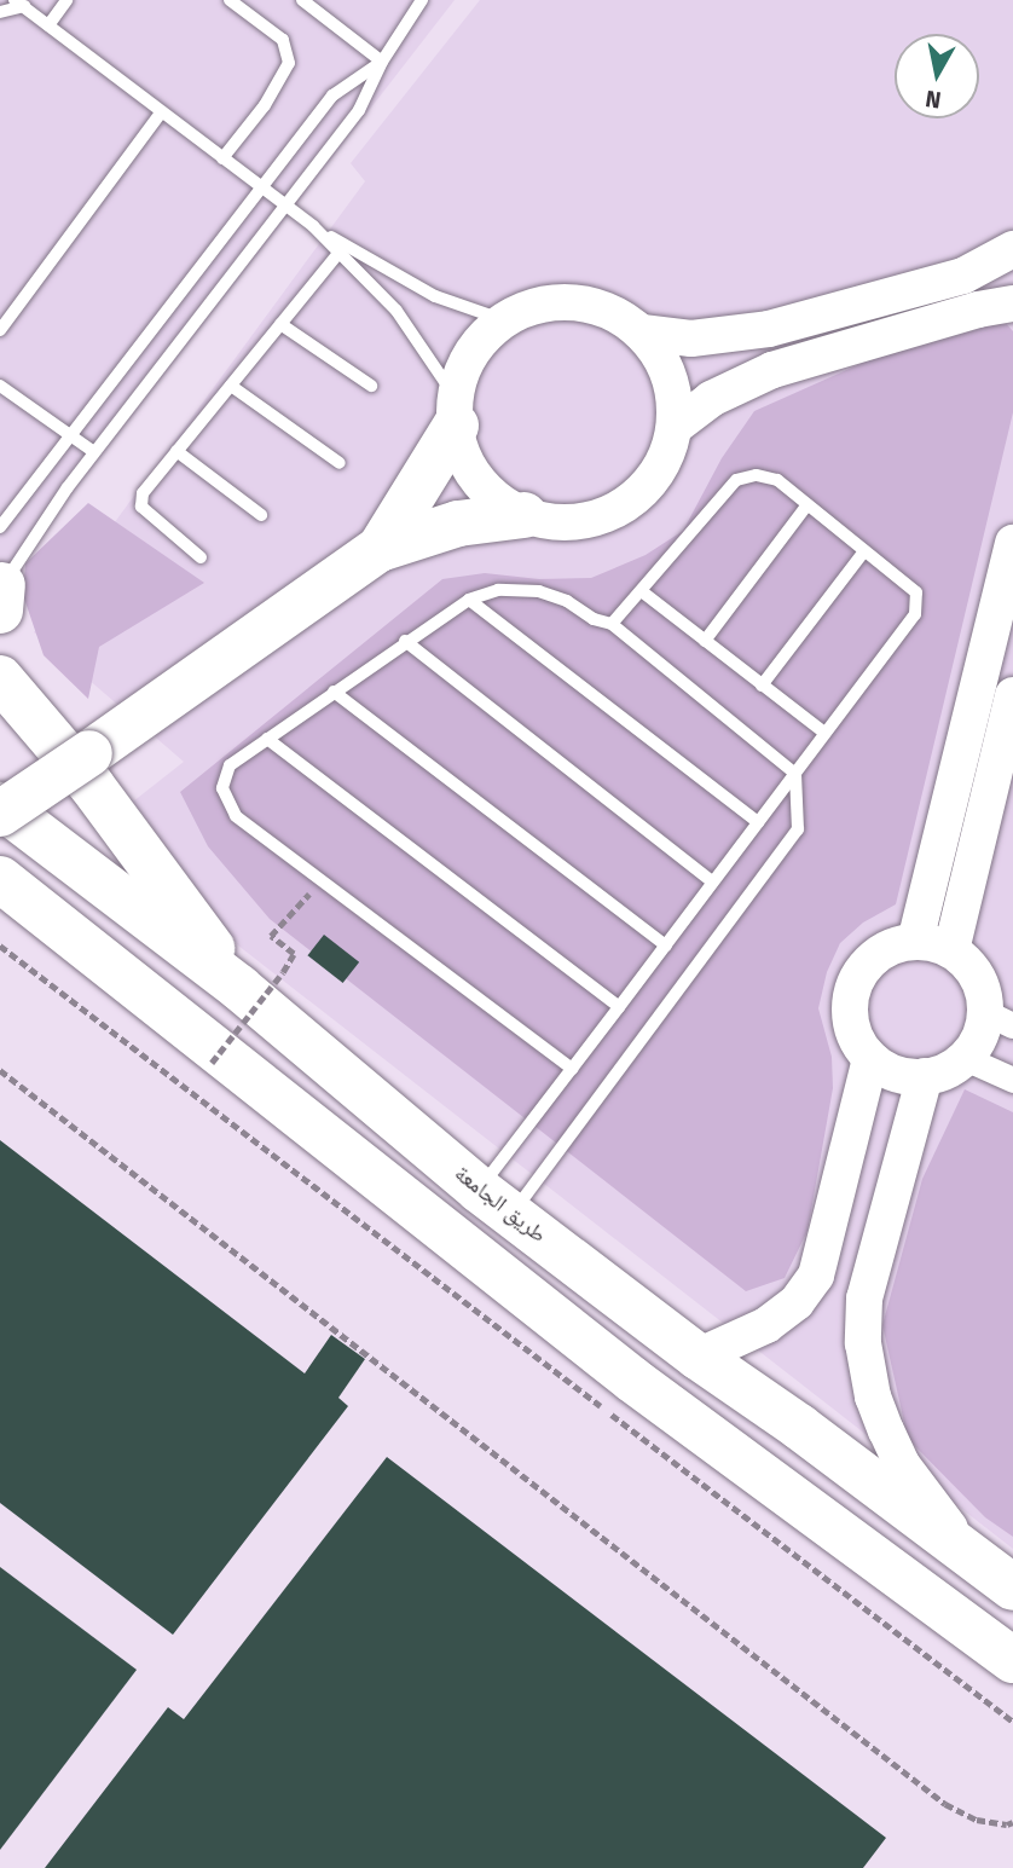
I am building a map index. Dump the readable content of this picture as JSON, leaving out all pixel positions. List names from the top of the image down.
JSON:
{
  "streets": {
    "highway": ["طريق الجامعة"]
  },
  "north": "bottom"
}
